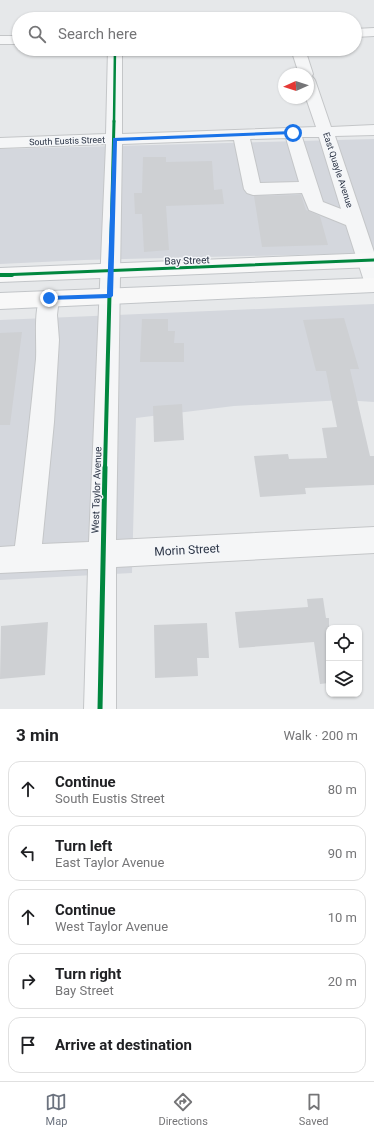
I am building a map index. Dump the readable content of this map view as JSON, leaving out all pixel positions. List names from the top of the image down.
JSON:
{
  "streets": {
    "main road": ["Bay Street"],
    "street": [
      "South Eustis Street",
      "East Quayle Avenue",
      "West Taylor Avenue",
      "Morin Street"
    ]
  },
  "crossings": [
    ["South Eustis Street", "East Quayle Avenue"],
    ["South Eustis Street", "West Taylor Avenue"],
    ["East Quayle Avenue", "Bay Street"],
    ["Bay Street", "West Taylor Avenue"],
    ["West Taylor Avenue", "Morin Street"]
  ],
  "north": "left",
  "page": {
    "search": "Search here",
    "heading": ["3 min", "Walk · 200 m"],
    "list": [
      ["Continue", "South Eustis Street", "80 m"],
      ["Turn left", "East Taylor Avenue", "90 m"],
      ["Continue", "West Taylor Avenue", "10 m"],
      ["Turn right", "Bay Street", "20 m"],
      "Arrive at destination"
    ],
    "nav": ["Map", "Directions", "Saved"]
  }
}
